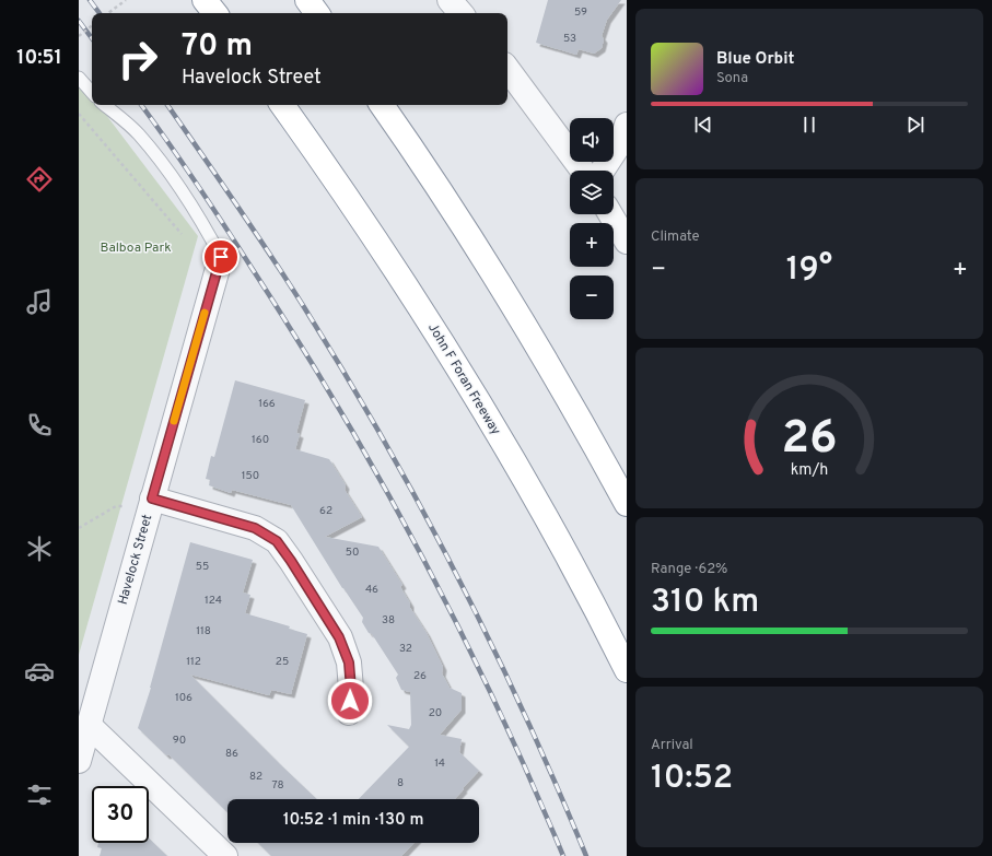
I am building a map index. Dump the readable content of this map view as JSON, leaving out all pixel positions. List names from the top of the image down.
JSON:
{
  "streets": {
    "highway": ["John F Foran Freeway"],
    "street": ["Havelock Street"]
  },
  "parks": ["Balboa Park"],
  "house_numbers": [
    "59",
    "53",
    "166",
    "160",
    "150",
    "62",
    "50",
    "55",
    "46",
    "124",
    "38",
    "118",
    "32",
    "112",
    "25",
    "26",
    "106",
    "20",
    "90",
    "86",
    "14",
    "82",
    "8",
    "78"
  ],
  "page": {
    "tabs": "10:51",
    "turn": ["70 m", "Havelock Street"],
    "song": ["Blue Orbit", "Sona"],
    "map_buttons": ["+", "−"],
    "tile": [
      "Climate",
      ["Range · 62%", "310 km"],
      ["Arrival", "10:52"]
    ],
    "heat": ["−", "19°", "+"],
    "limit": "30",
    "trip": "10:52 · 1 min · 130 m",
    "gauge": ["26", "km/h"]
  }
}
